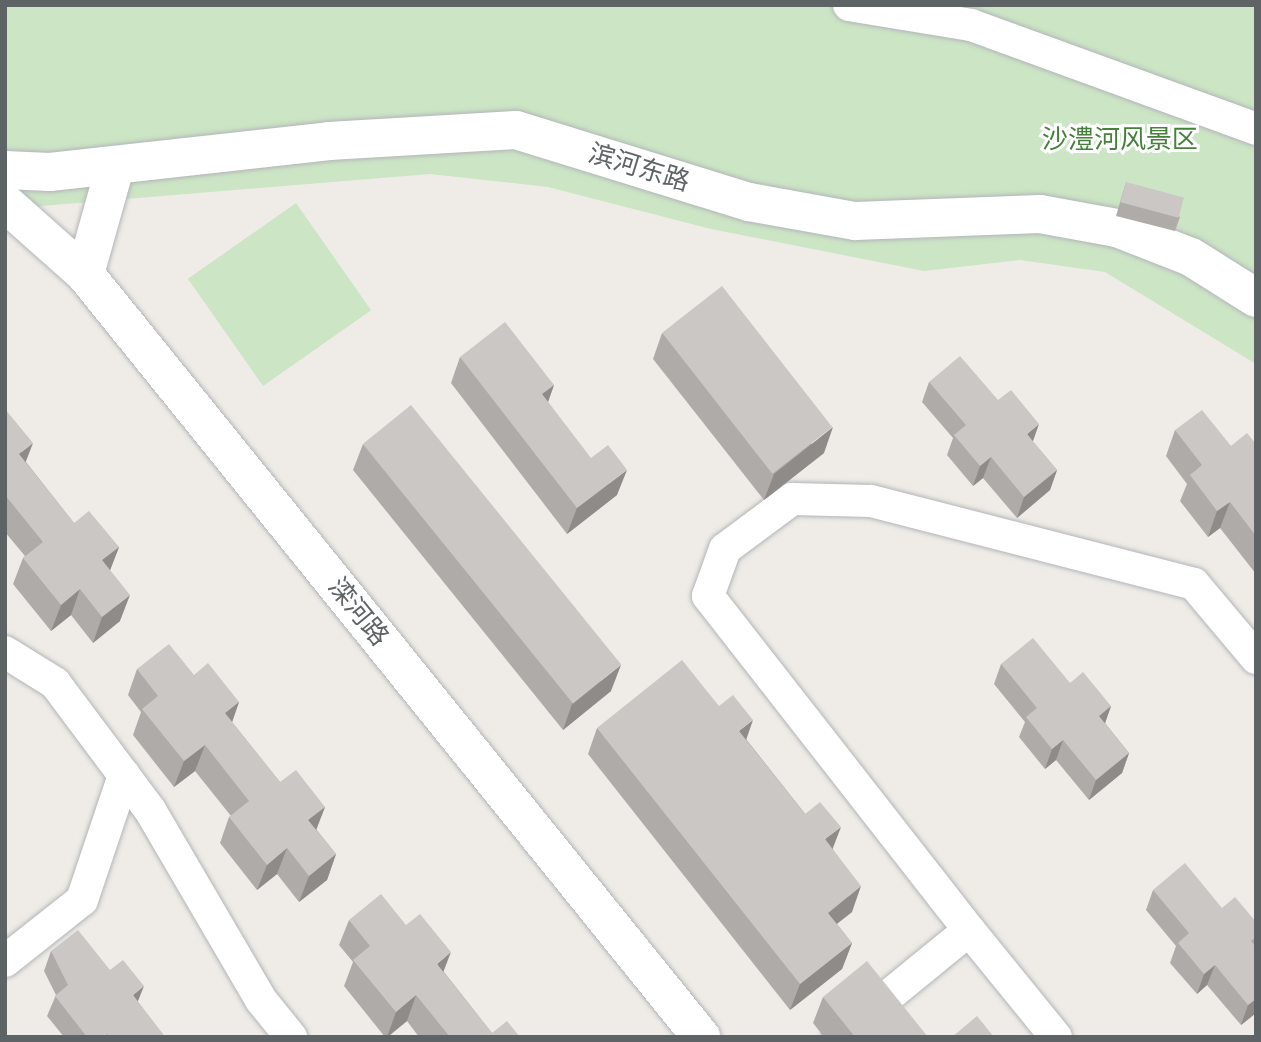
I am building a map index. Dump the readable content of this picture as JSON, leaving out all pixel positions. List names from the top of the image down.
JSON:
{
  "streets": {
    "street": ["滨河东路", "滦河路"]
  },
  "parks": ["沙澧河风景区"]
}
